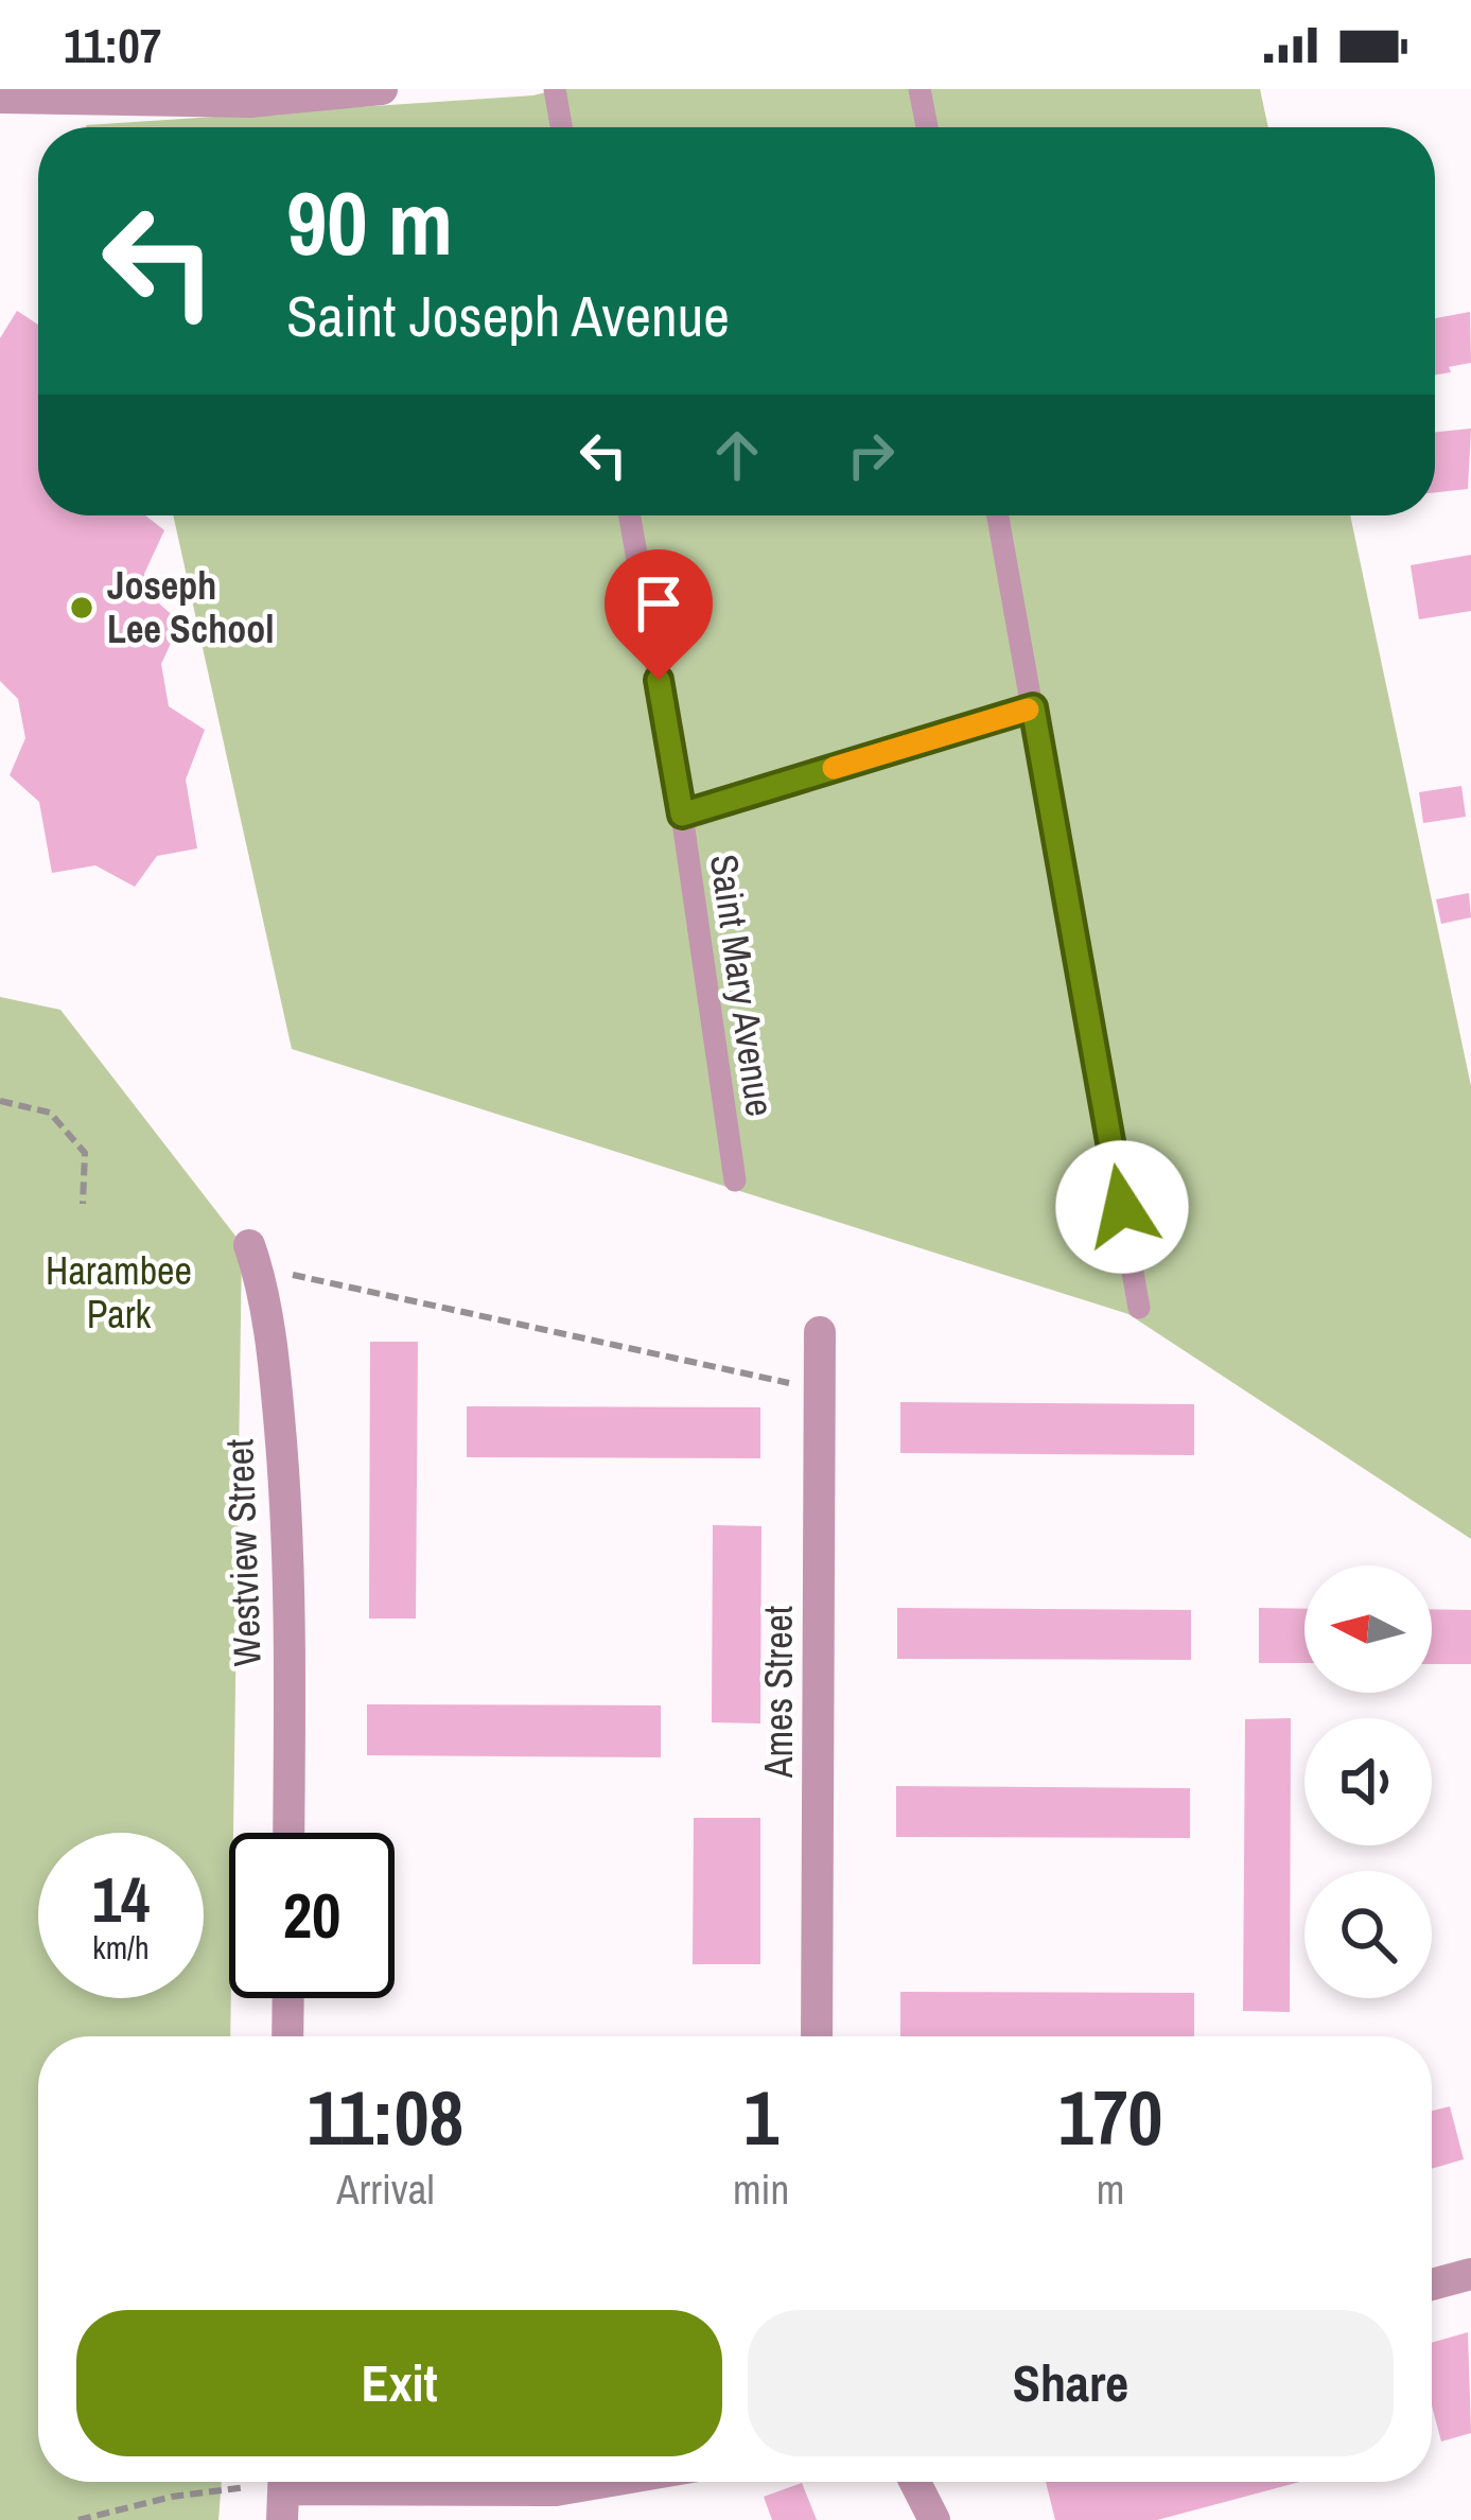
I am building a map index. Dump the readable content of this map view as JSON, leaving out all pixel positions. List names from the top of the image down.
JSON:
{
  "streets": {
    "street": ["Westview Street", "Ames Street"],
    "lane": ["Saint Mary Avenue"]
  },
  "parks": ["Harambee Park"],
  "places": ["Joseph Lee School"],
  "north": "left",
  "page": {
    "status": "11:07",
    "turn": ["90 m", "Saint Joseph Avenue"],
    "speed": "14 km/h",
    "limit": "20",
    "eta": [
      "11:08",
      "Arrival",
      "1",
      "min",
      "170",
      "m"
    ],
    "buttons": ["Exit", "Share"]
  }
}
